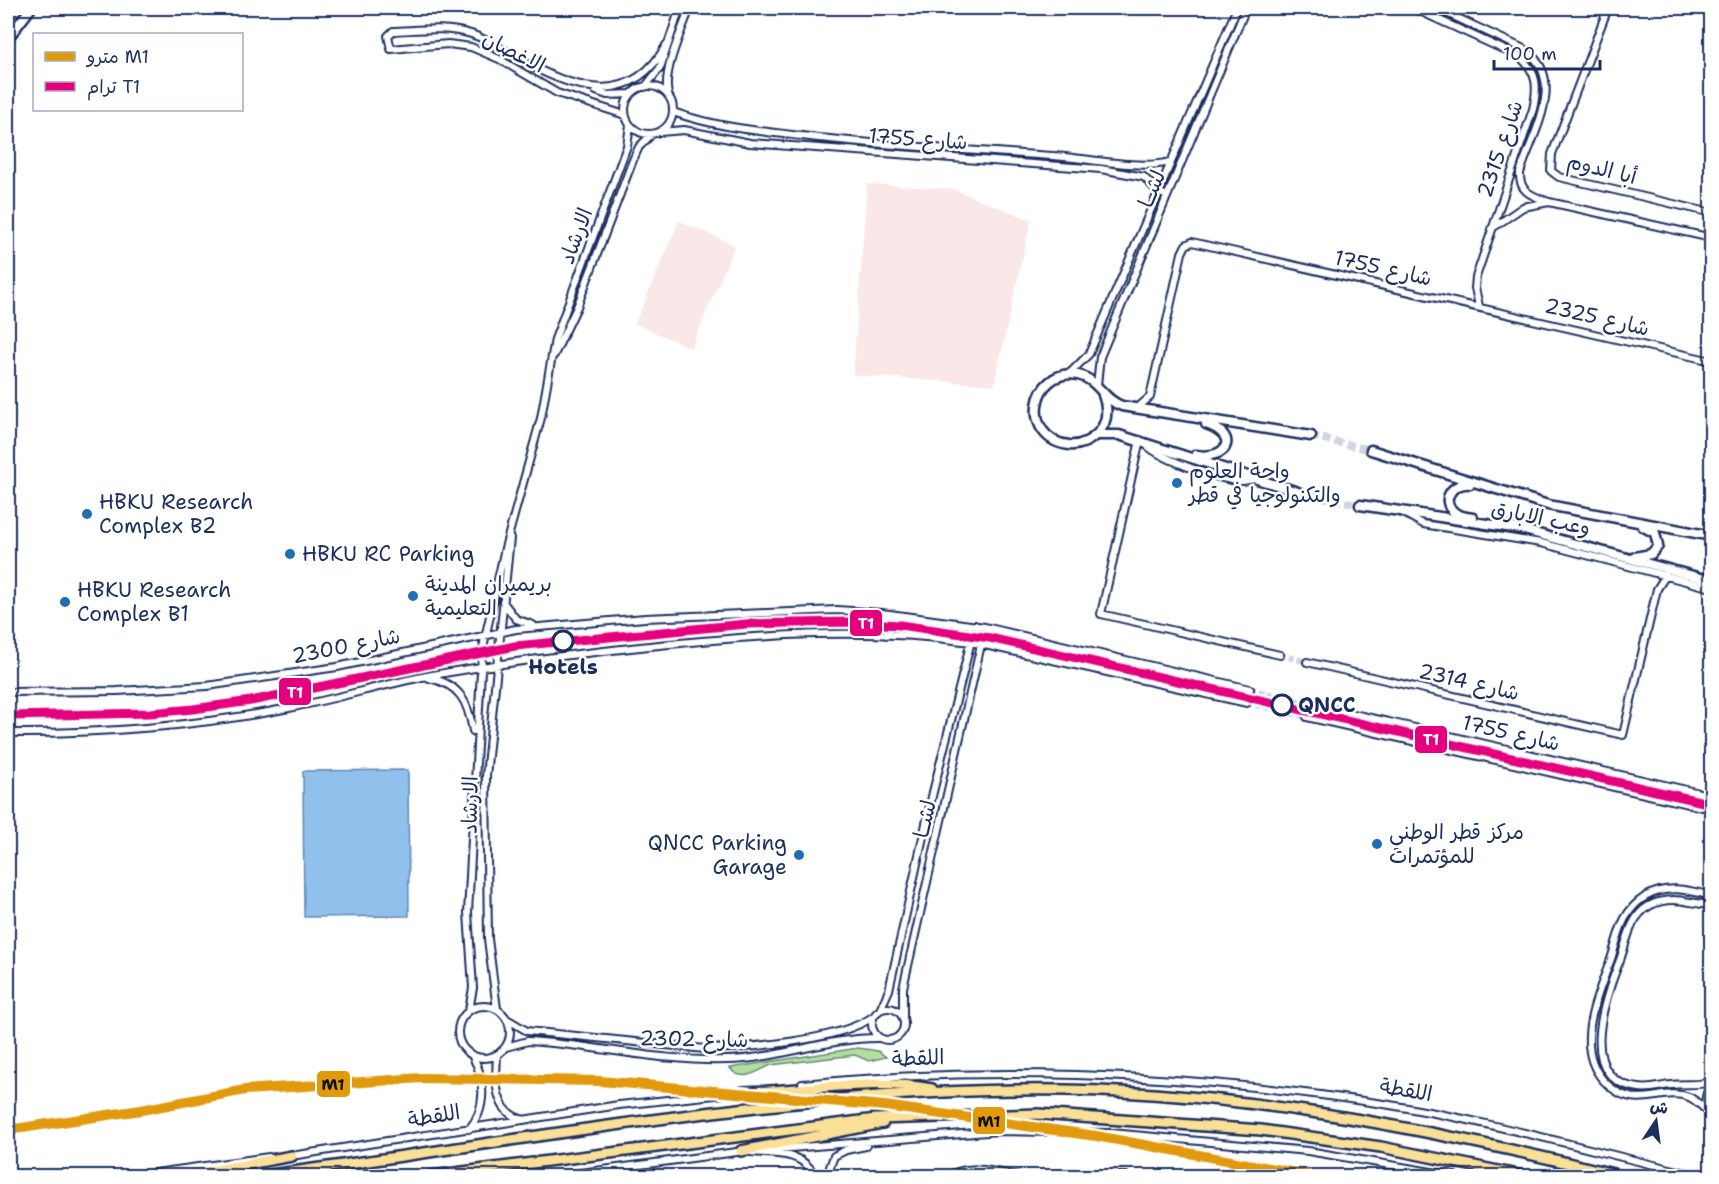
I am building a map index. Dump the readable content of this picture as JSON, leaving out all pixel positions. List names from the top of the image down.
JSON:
{
  "streets": {
    "main road": ["اللقطة"],
    "street": [
      "الاغصان",
      "شارع 1755",
      "شارع 2315",
      "أبا الدوم",
      "لشــا",
      "الارشاد",
      "شارع 2325",
      "وعب الابارق",
      "شارع 2300",
      "شارع 2314",
      "شارع 2302"
    ]
  },
  "crossings": [
    ["الاغصان", "شارع 1755"],
    ["الاغصان", "الارشاد"],
    ["شارع 1755", "شارع 2315"],
    ["شارع 1755", "لشــا"],
    ["شارع 1755", "الارشاد"],
    ["شارع 1755", "شارع 2325"],
    ["شارع 2315", "شارع 2325"],
    ["لشــا", "شارع 2300"],
    ["لشــا", "شارع 2302"],
    ["الارشاد", "شارع 2300"],
    ["الارشاد", "شارع 2302"]
  ],
  "places": [
    "واحة العلوم والتكنولوجيا في قطر",
    "HBKU Research Complex B2",
    "HBKU RC Parking",
    "بريميران المدينة التعليمية",
    "HBKU Research Complex B1",
    "Hotels",
    "QNCC",
    "مركز قطر الوطني للمؤتمرات",
    "QNCC Parking Garage"
  ],
  "lines": ["tram line T1", "metro line M1"],
  "legend": ["مترو M1", "ترام T1"],
  "scale_bar": "100 m",
  "north": "top"
}
